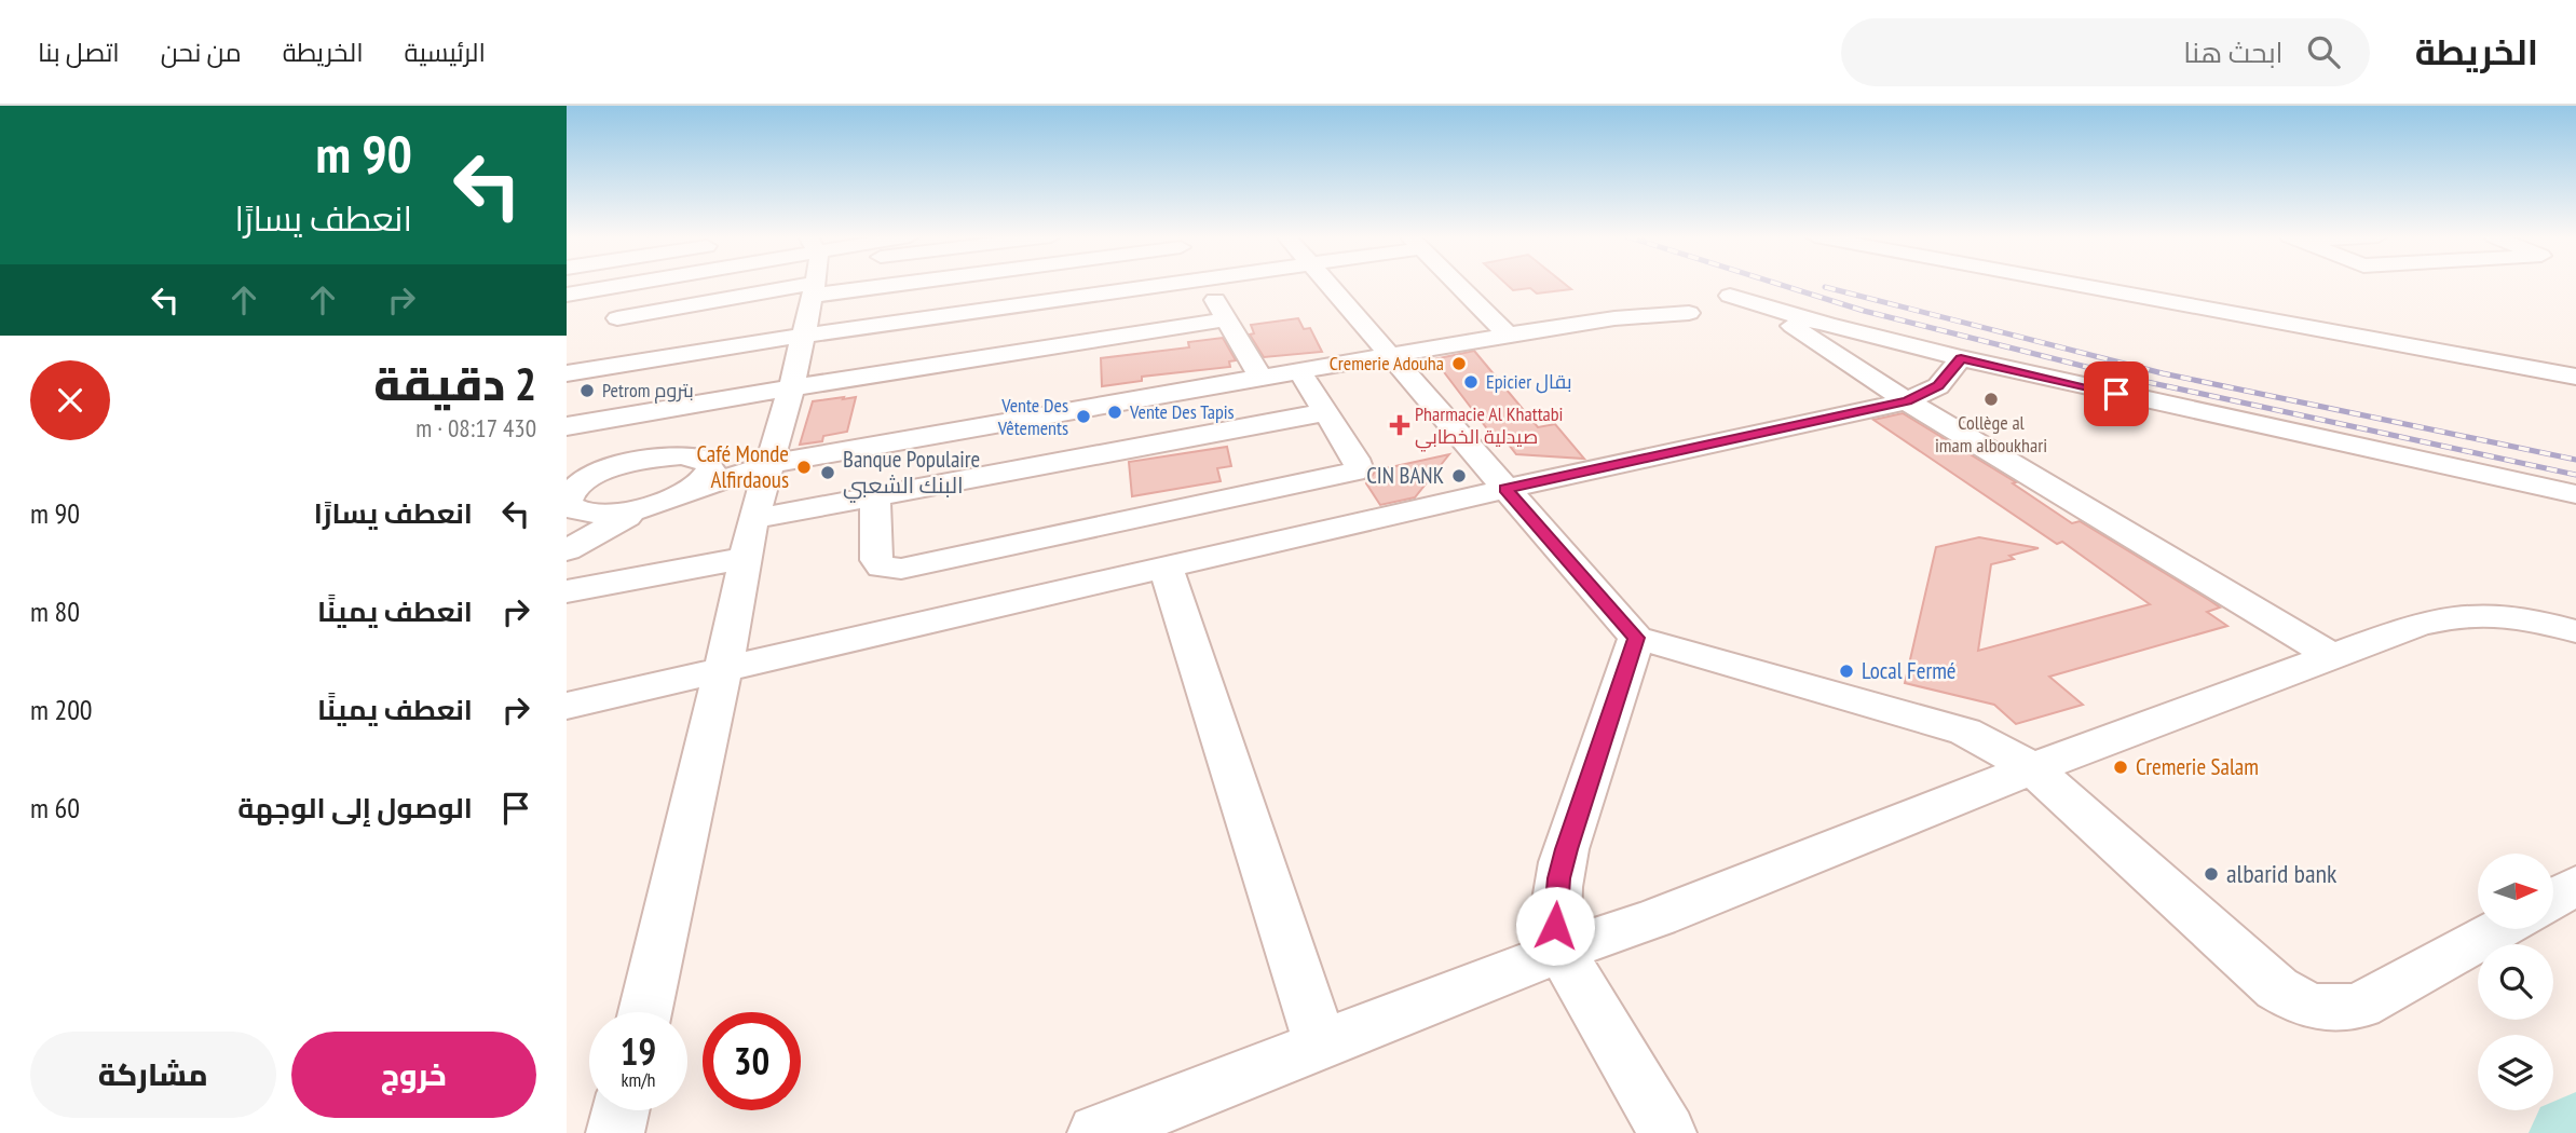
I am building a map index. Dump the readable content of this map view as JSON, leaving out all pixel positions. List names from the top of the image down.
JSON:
{
  "places": {
    "other": [
      "Cremerie Adouha",
      "Epicier بقال",
      "Petrom بتروم",
      "Collège al imam alboukhari",
      "Vente Des Tapis",
      "Vente Des Vêtements",
      "Café Monde Alfirdaous",
      "Banque Populaire البنك الشعبي",
      "CIN BANK",
      "Local Fermé",
      "Cremerie Salam",
      "albarid bank"
    ],
    "health": ["Pharmacie Al Khattabi صيدلية الخطابي"]
  },
  "north": "right",
  "page": {
    "header": "الخريطة",
    "search": "ابحث هنا",
    "nav": [
      "الرئيسية",
      "الخريطة",
      "من نحن",
      "اتصل بنا"
    ],
    "turn": ["90 m", "انعطف يسارًا"],
    "heading": ["2 دقيقة", "430 m · 08:17"],
    "list": [
      {
        "name": "انعطف يسارًا",
        "value": "90 m"
      },
      {
        "name": "انعطف يمينًا",
        "value": "80 m"
      },
      {
        "name": "انعطف يمينًا",
        "value": "200 m"
      },
      {
        "name": "الوصول إلى الوجهة",
        "value": "60 m"
      }
    ],
    "speed": "19 km/h",
    "limit": "30",
    "buttons": ["خروج", "مشاركة"]
  }
}
